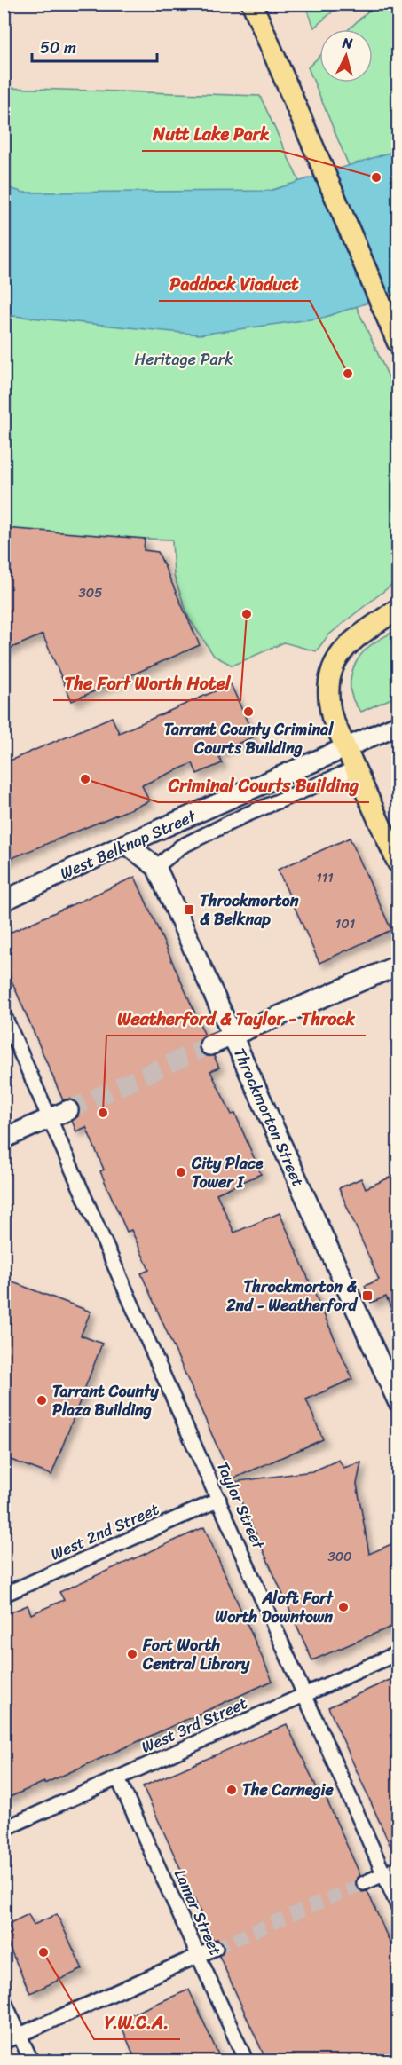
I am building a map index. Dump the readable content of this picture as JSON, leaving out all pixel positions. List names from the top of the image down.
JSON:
{
  "streets": {
    "main road": ["West Belknap Street", "Throckmorton Street"],
    "street": [
      "Taylor Street",
      "West 2nd Street",
      "West 3rd Street",
      "Lamar Street"
    ]
  },
  "crossings": [
    ["West Belknap Street", "Throckmorton Street"],
    ["Taylor Street", "West 2nd Street"],
    ["Taylor Street", "West 3rd Street"],
    ["West 3rd Street", "Lamar Street"]
  ],
  "parks": ["Heritage Park"],
  "places": {
    "other": [
      "Nutt Lake Park",
      "Paddock Viaduct",
      "The Fort Worth Hotel",
      "Tarrant County Criminal Courts Building",
      "Criminal Courts Building",
      "Weatherford & Taylor - Throck",
      "City Place Tower I",
      "Tarrant County Plaza Building",
      "Aloft Fort Worth Downtown",
      "Fort Worth Central Library",
      "The Carnegie",
      "Y.W.C.A."
    ],
    "transit": ["Throckmorton & Belknap", "Throckmorton & 2nd - Weatherford"]
  },
  "house_numbers": [
    "305",
    "111",
    "101",
    "300"
  ],
  "scale_bar": "50 m",
  "north": "top"
}
